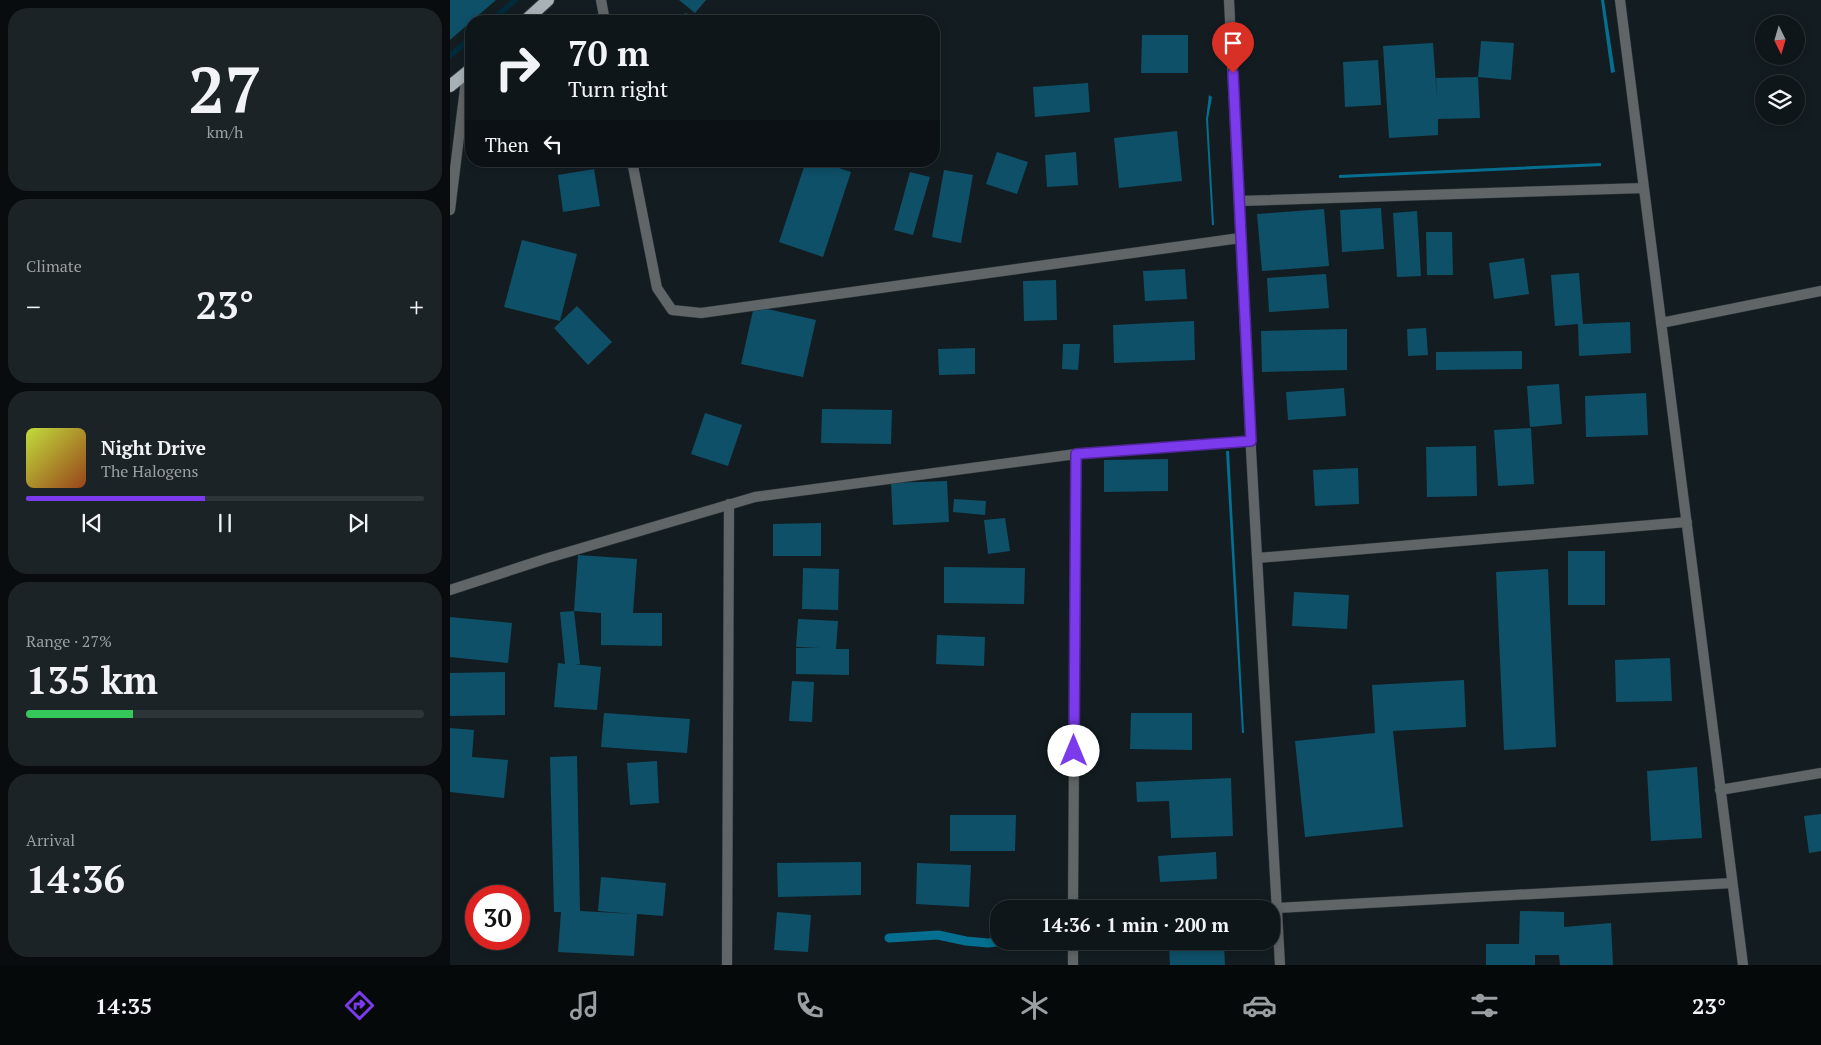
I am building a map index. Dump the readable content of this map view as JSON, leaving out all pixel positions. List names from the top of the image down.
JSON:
{
  "north": "bottom",
  "page": {
    "tile": [
      ["27", "km/h"],
      "Climate",
      ["Range · 27%", "135 km"],
      ["Arrival", "14:36"]
    ],
    "turn": ["70 m", "Turn right"],
    "then": "Then",
    "heat": ["−", "23°", "+"],
    "song": ["Night Drive", "The Halogens"],
    "limit": "30",
    "trip": "14:36 · 1 min · 200 m",
    "tabs": ["14:35", "23°"]
  }
}
